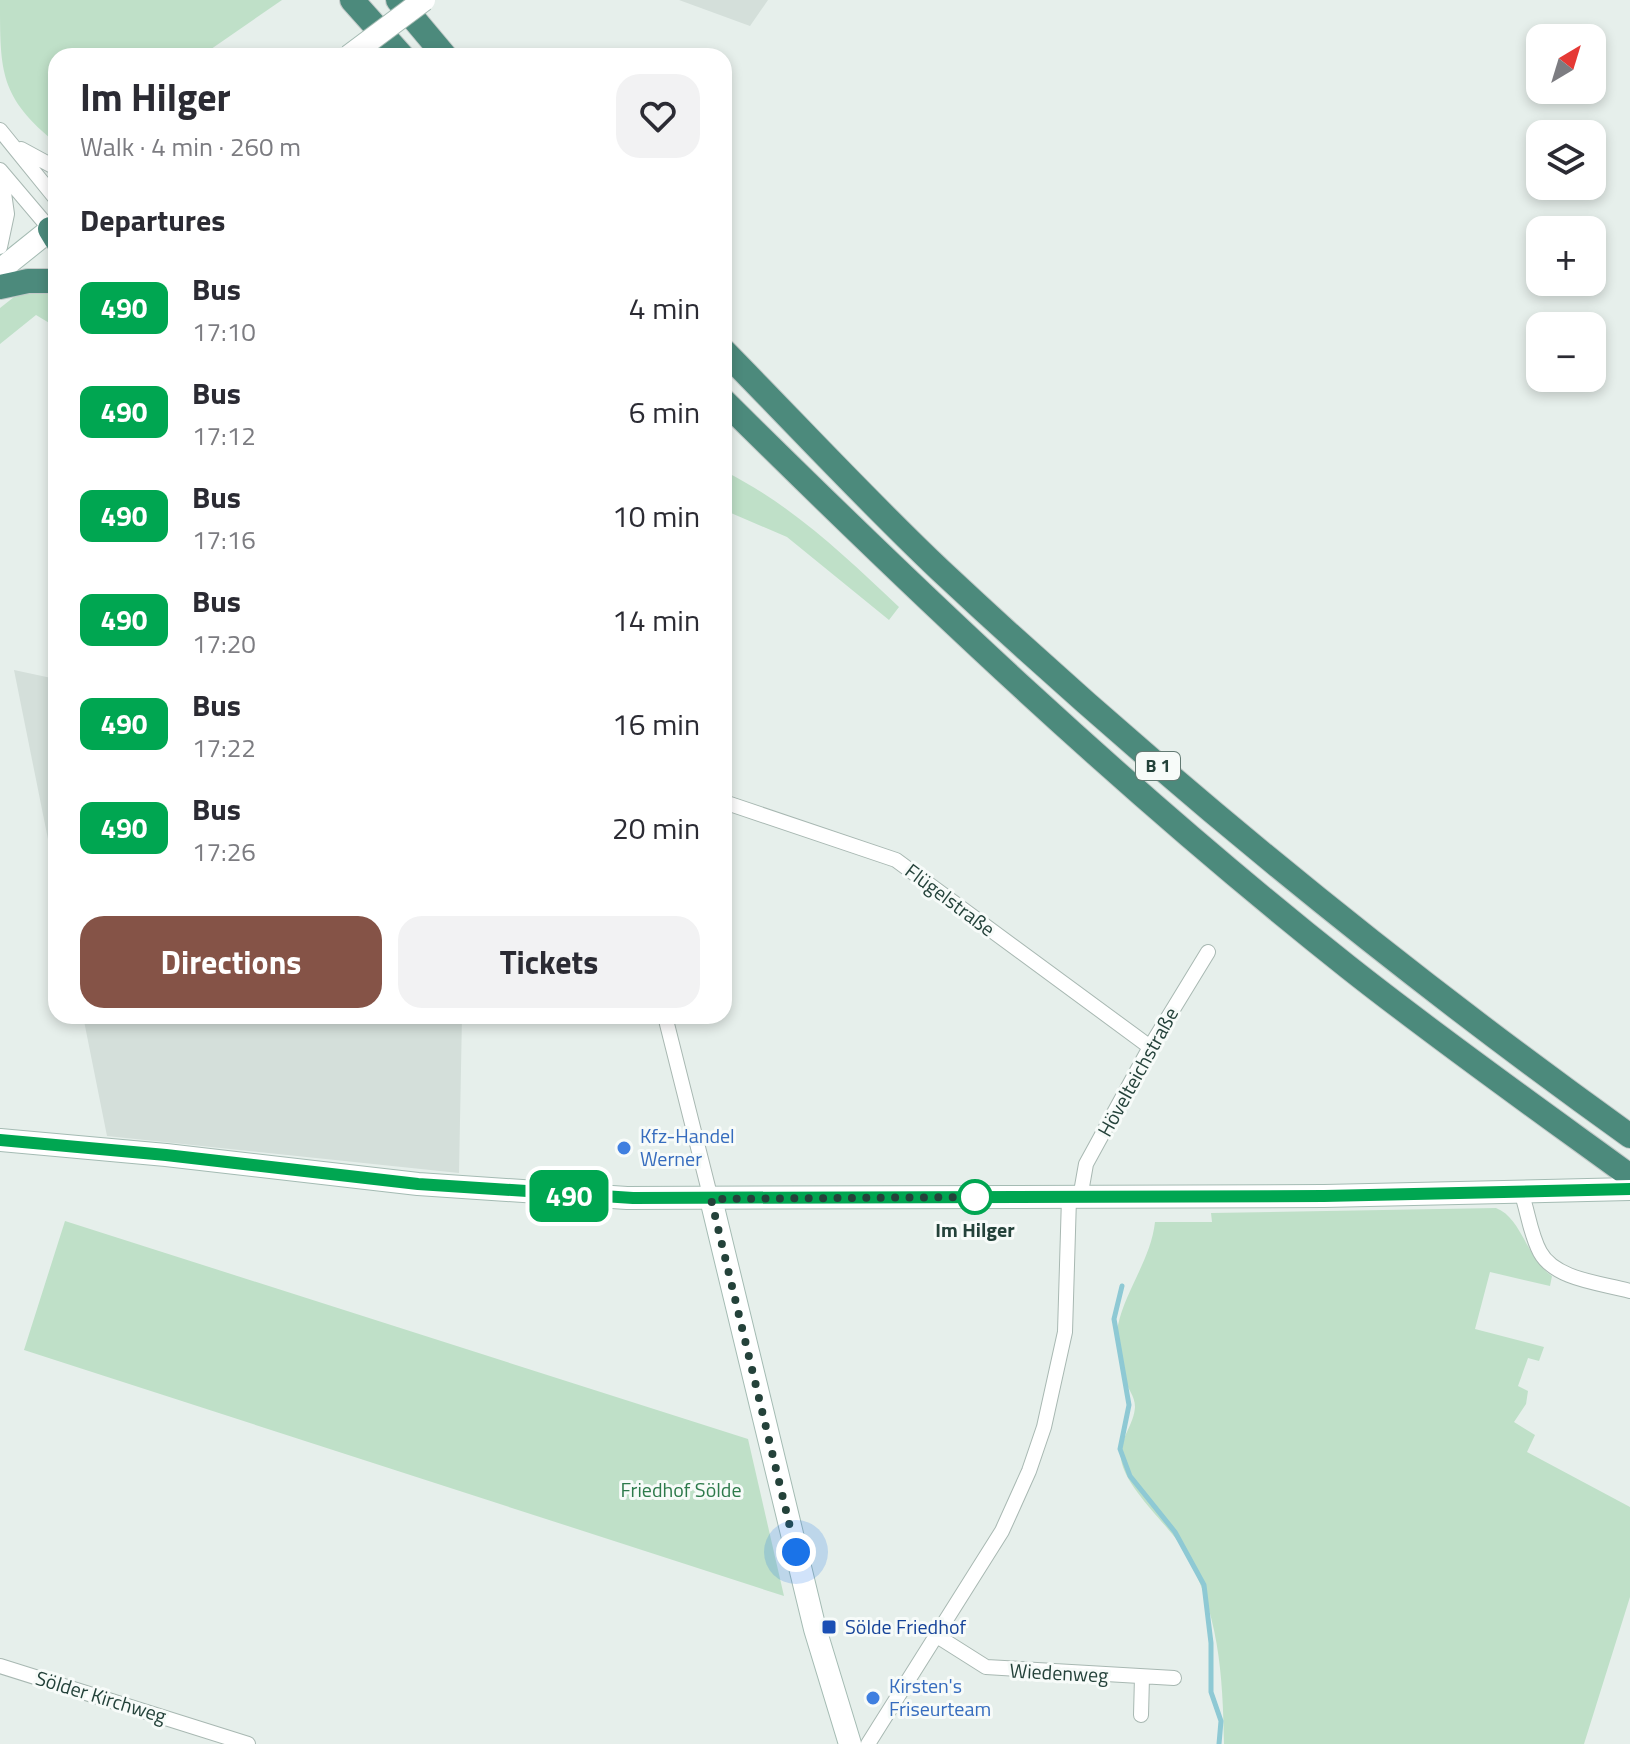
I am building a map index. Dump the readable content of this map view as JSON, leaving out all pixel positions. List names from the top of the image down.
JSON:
{
  "streets": {
    "highway": ["B 1"],
    "street": [
      "Flügelstraße",
      "Hövelteichstraße",
      "Wiedenweg",
      "Sölder Kirchweg"
    ]
  },
  "crossings": [
    ["Flügelstraße", "Hövelteichstraße"],
    ["Hövelteichstraße", "Wiedenweg"]
  ],
  "parks": ["Friedhof Sölde"],
  "places": {
    "other": ["Kfz-Handel Werner", "Im Hilger", "Kirsten's Friseurteam"],
    "transit": ["Sölde Friedhof"]
  },
  "lines": ["bus line 490"],
  "north": "top right",
  "page": {
    "on_map": "490",
    "map_buttons": ["+", "−"],
    "heading": [
      ["Im Hilger", "Walk · 4 min · 260 m"],
      "Departures"
    ],
    "list": [
      {
        "mark": "490",
        "name": "Bus",
        "note": "17:10",
        "value": "4 min"
      },
      {
        "mark": "490",
        "name": "Bus",
        "note": "17:12",
        "value": "6 min"
      },
      {
        "mark": "490",
        "name": "Bus",
        "note": "17:16",
        "value": "10 min"
      },
      {
        "mark": "490",
        "name": "Bus",
        "note": "17:20",
        "value": "14 min"
      },
      {
        "mark": "490",
        "name": "Bus",
        "note": "17:22",
        "value": "16 min"
      },
      {
        "mark": "490",
        "name": "Bus",
        "note": "17:26",
        "value": "20 min"
      }
    ],
    "buttons": ["Directions", "Tickets"]
  }
}
